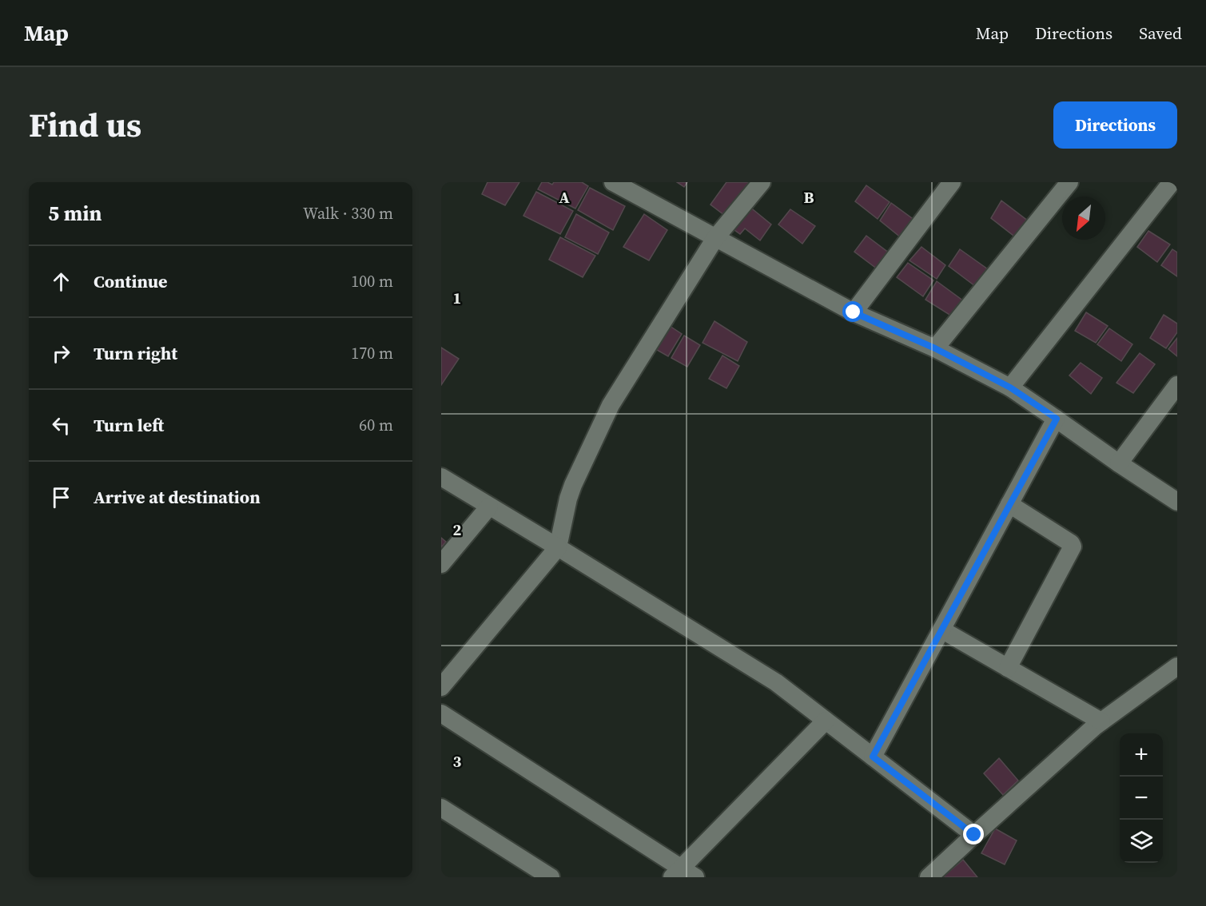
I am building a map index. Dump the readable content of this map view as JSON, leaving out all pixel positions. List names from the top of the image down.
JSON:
{
  "north": "bottom left",
  "page": {
    "header": "Map",
    "nav": ["Map", "Directions", "Saved"],
    "title": "Find us",
    "buttons": "Directions",
    "heading": ["5 min", "Walk · 330 m"],
    "list": [
      ["Continue", "100 m"],
      ["Turn right", "170 m"],
      ["Turn left", "60 m"],
      "Arrive at destination"
    ],
    "map_buttons": ["+", "−"]
  },
  "grid": {
    "columns": ["A", "B"],
    "rows": ["1", "2", "3"]
  }
}
